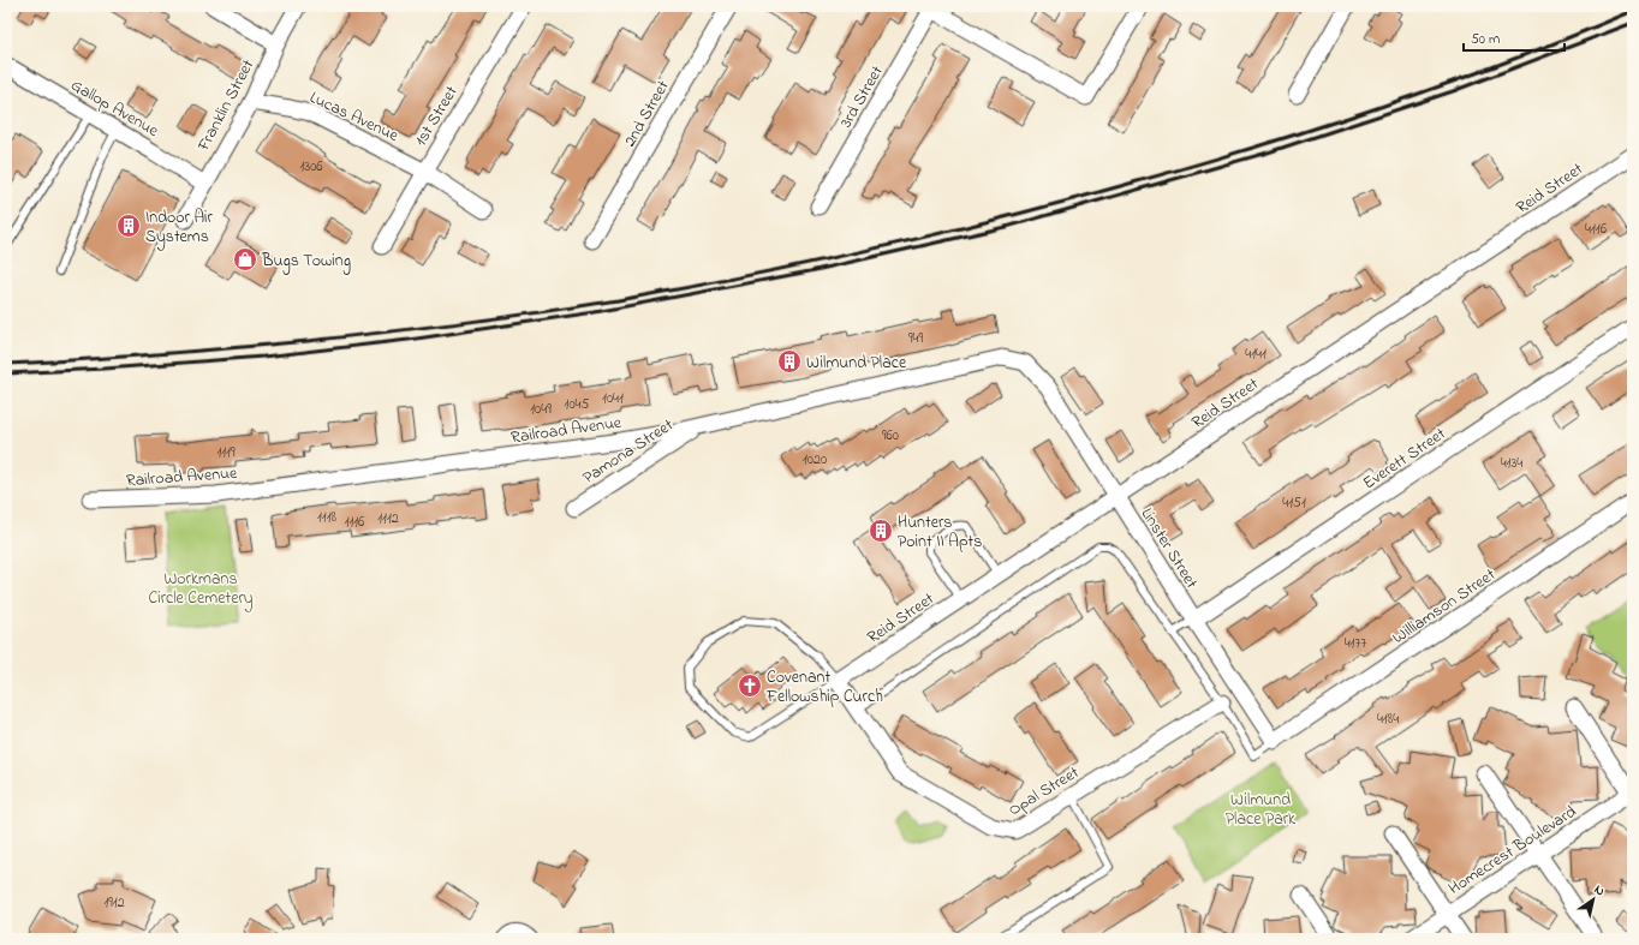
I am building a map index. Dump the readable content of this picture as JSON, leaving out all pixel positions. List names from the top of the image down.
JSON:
{
  "streets": {
    "street": [
      "3rd Street",
      "Franklin Street",
      "Gallop Avenue",
      "2nd Street",
      "Lucas Avenue",
      "1st Street",
      "Reid Street",
      "Railroad Avenue",
      "Pamona Street",
      "Everett Street",
      "Linster Street",
      "Williamson Street",
      "Opal Street",
      "Homecrest Boulevard"
    ]
  },
  "crossings": [
    ["Franklin Street", "Gallop Avenue"],
    ["Franklin Street", "Lucas Avenue"],
    ["Lucas Avenue", "1st Street"],
    ["Reid Street", "Linster Street"],
    ["Reid Street", "Opal Street"],
    ["Railroad Avenue", "Pamona Street"],
    ["Railroad Avenue", "Linster Street"],
    ["Everett Street", "Linster Street"],
    ["Linster Street", "Williamson Street"]
  ],
  "parks": ["Workmans Circle Cemetery", "Wilmund Place Park"],
  "places": {
    "building": ["Indoor Air Systems", "Wilmund Place", "Hunters Point II Apts"],
    "shop": ["Bugs Towing"],
    "church": ["Covenant Fellowship Curch"]
  },
  "house_numbers": [
    "1306",
    "4116",
    "949",
    "4141",
    "1041",
    "1045",
    "1049",
    "960",
    "1119",
    "1020",
    "4134",
    "4151",
    "1118",
    "1112",
    "1116",
    "4177",
    "4184",
    "1912"
  ],
  "scale_bar": "50 m",
  "north": "top right"
}
